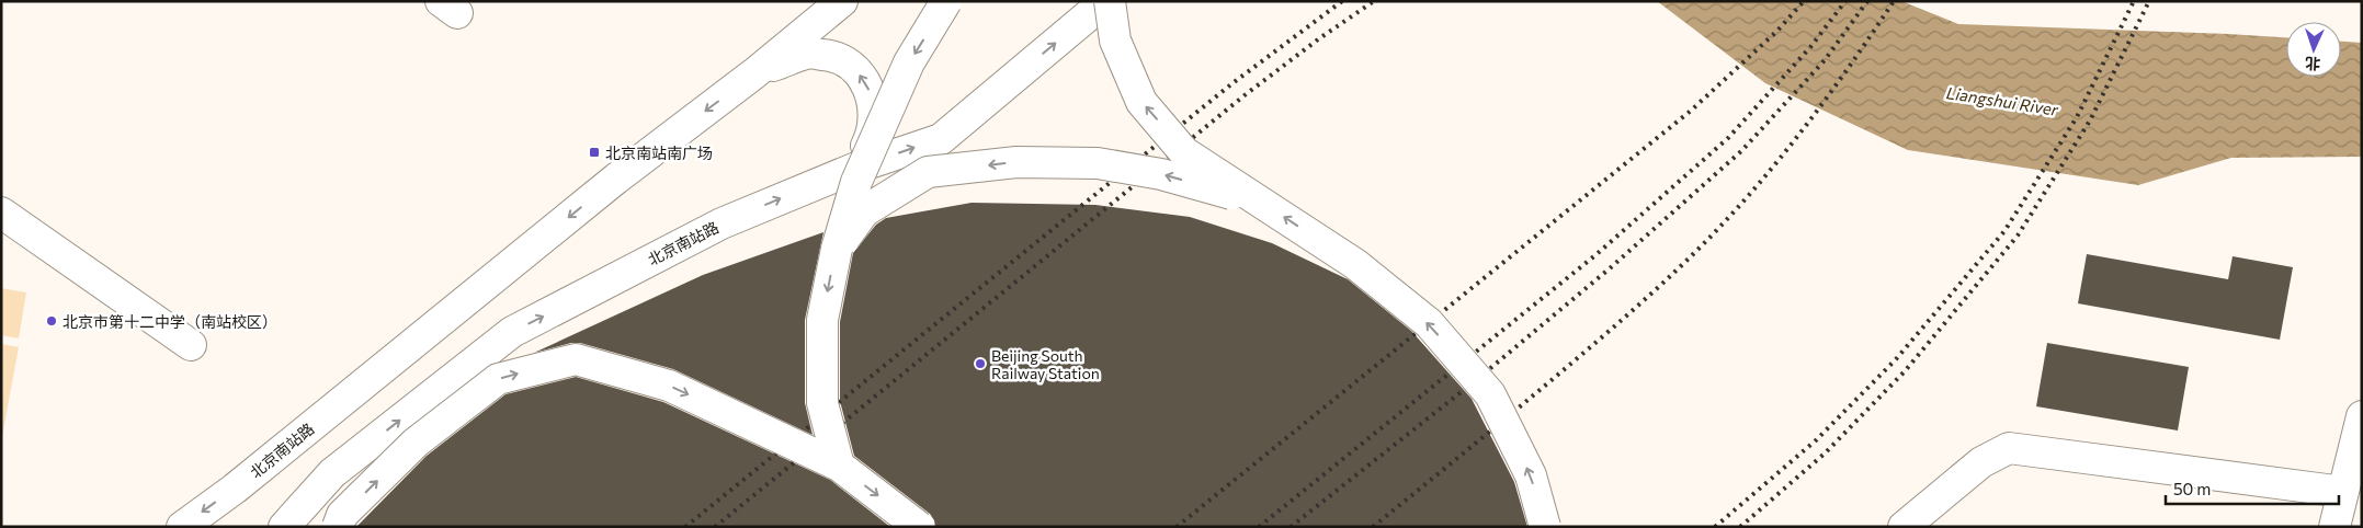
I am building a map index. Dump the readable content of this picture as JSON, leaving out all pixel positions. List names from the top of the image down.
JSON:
{
  "streets": {
    "street": ["北京南站路"]
  },
  "water": ["Liangshui River"],
  "places": {
    "transit": ["北京南站南广场"],
    "other": ["北京市第十二中学（南站校区）", "Beijing South Railway Station"]
  },
  "scale_bar": "50 m",
  "north": "bottom"
}
